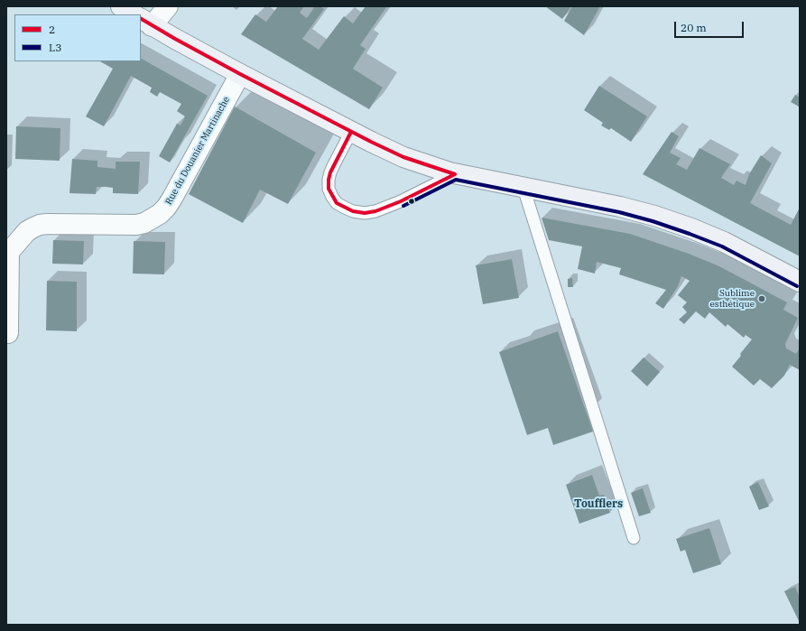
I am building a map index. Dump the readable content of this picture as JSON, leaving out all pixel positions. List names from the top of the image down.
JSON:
{
  "streets": {
    "street": ["Rue du Douanier Martinache"]
  },
  "districts": ["Toufflers"],
  "places": ["Sublime esthétique"],
  "lines": ["transit line 2", "transit line L3"],
  "legend": ["2", "L3"],
  "scale_bar": "20 m"
}
